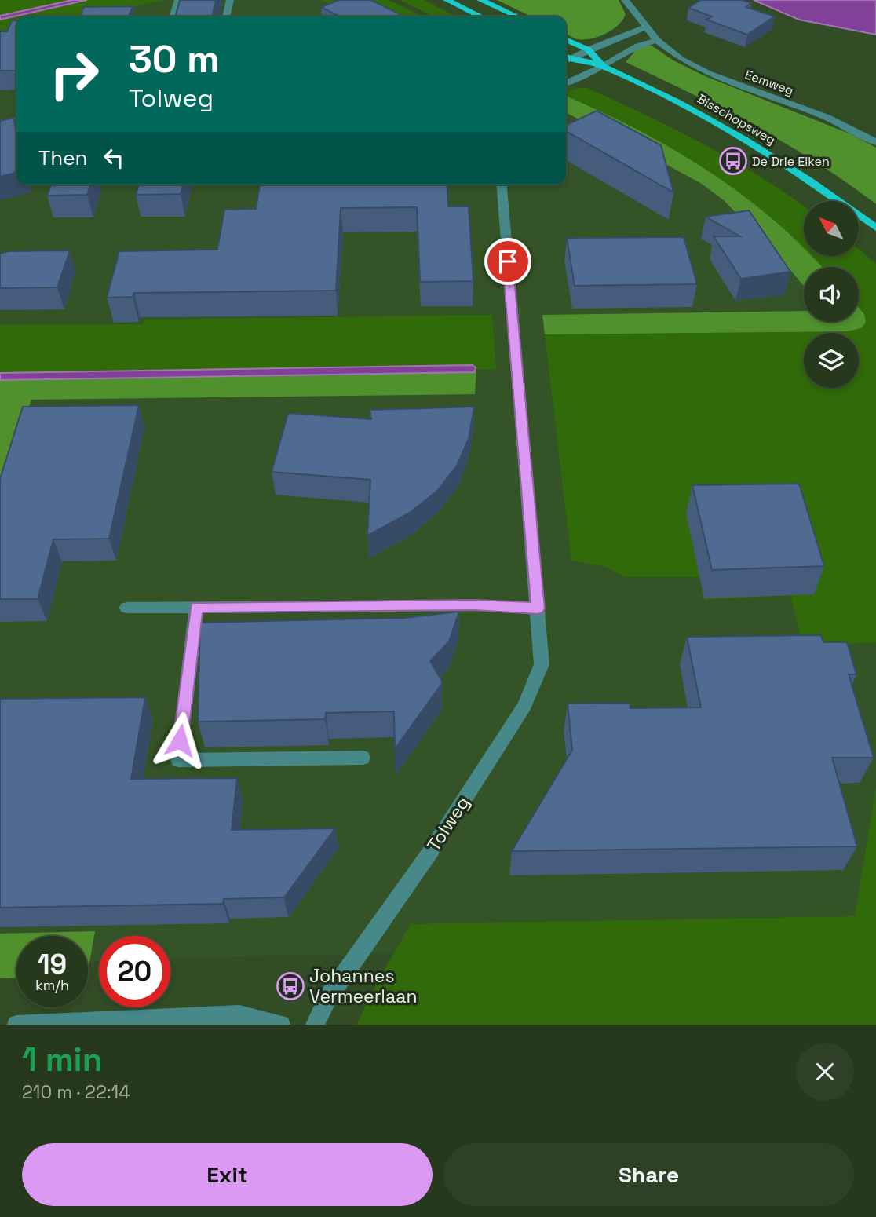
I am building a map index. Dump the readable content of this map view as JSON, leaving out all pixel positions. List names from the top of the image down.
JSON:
{
  "streets": {
    "main road": ["Bisschopsweg"],
    "street": ["Eemweg", "Tolweg"]
  },
  "places": {
    "bus stop": ["De Drie Eiken", "Johannes Vermeerlaan"]
  },
  "north": "top left",
  "page": {
    "turn": ["30 m", "Tolweg"],
    "then": "Then",
    "speed": "19 km/h",
    "limit": "20",
    "heading": ["1 min", "210 m · 22:14"],
    "buttons": ["Exit", "Share"]
  }
}
